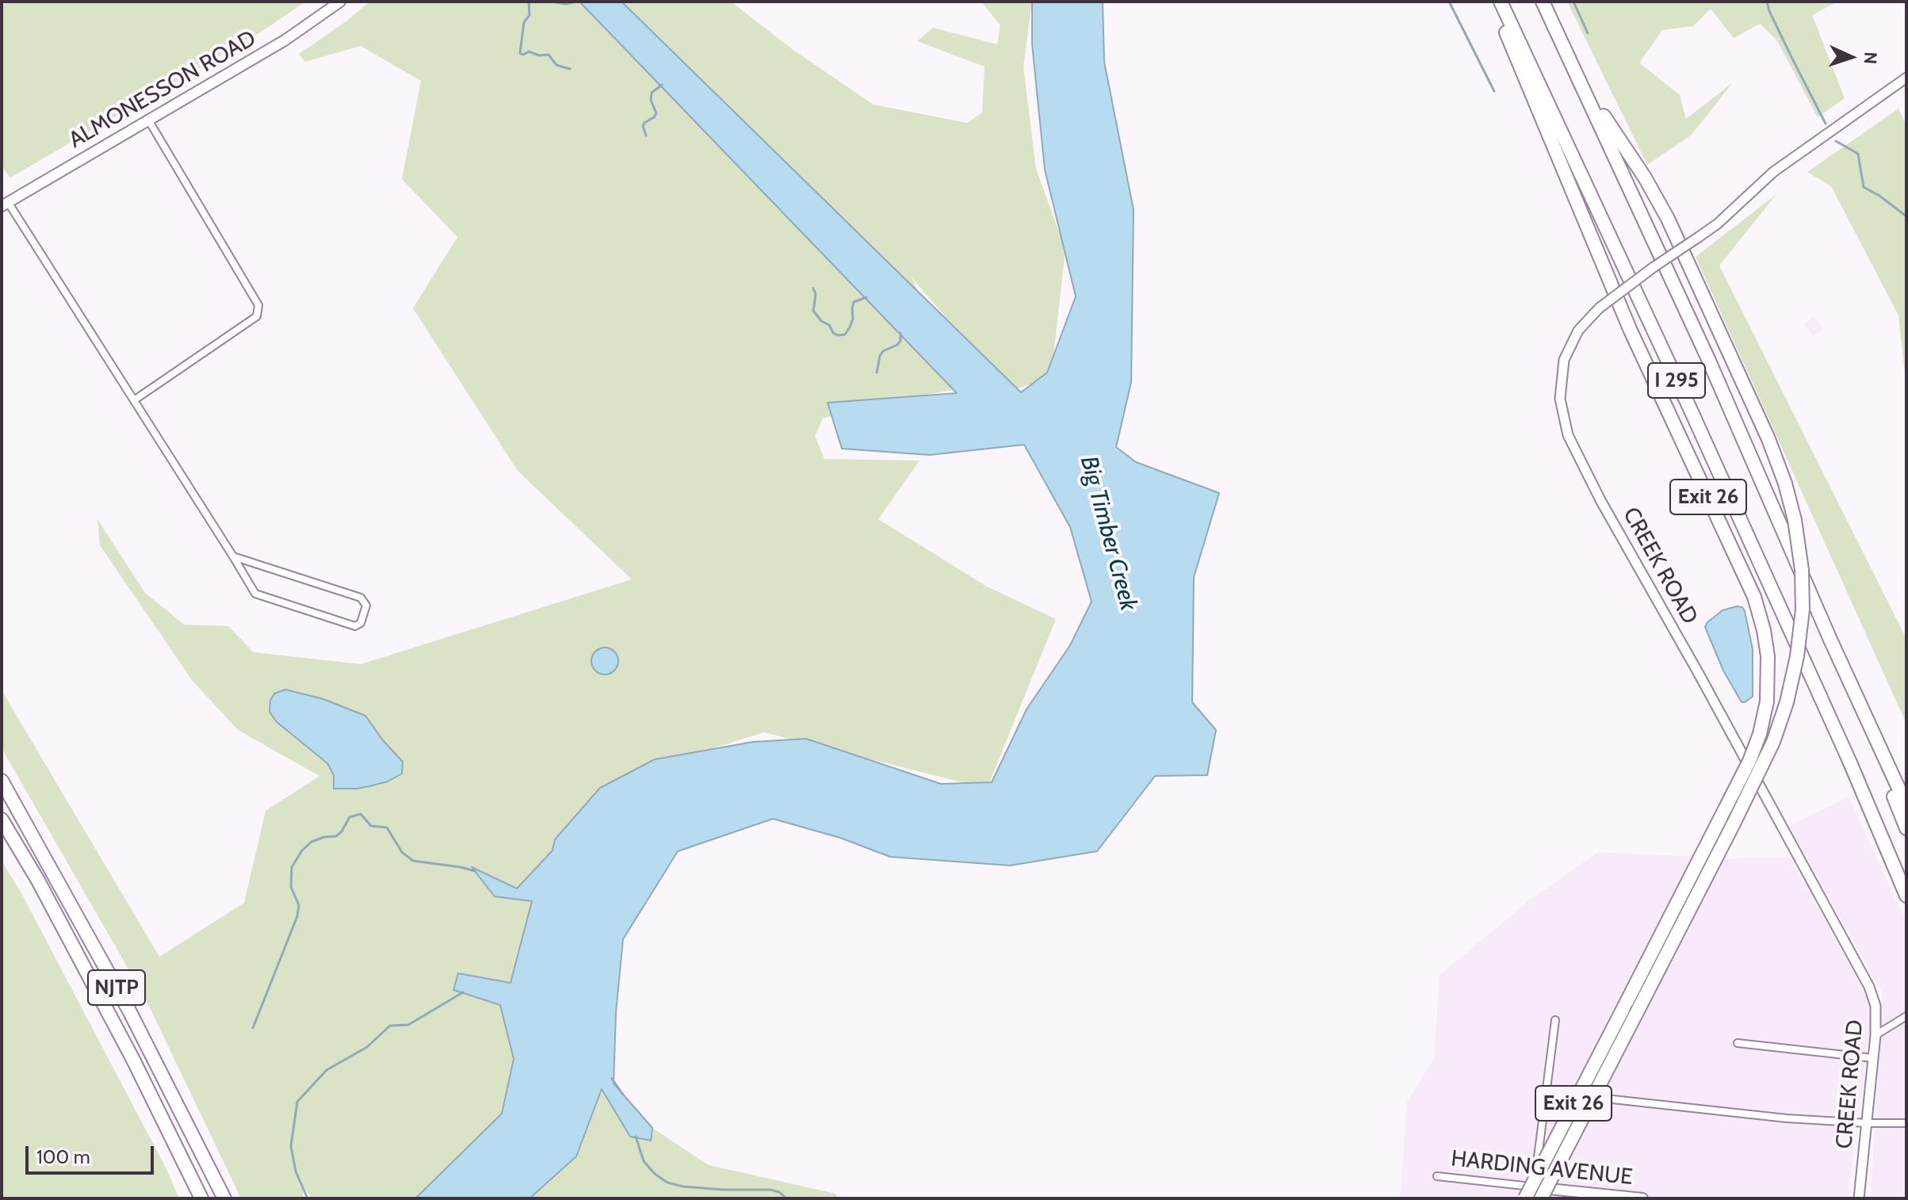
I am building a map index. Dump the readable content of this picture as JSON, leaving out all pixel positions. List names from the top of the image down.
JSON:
{
  "streets": {
    "highway": ["I 295", "Exit 26", "NJTP"],
    "main road": ["ALMONESSON ROAD", "HARDING AVENUE"],
    "street": ["CREEK ROAD"]
  },
  "water": ["Big Timber Creek"],
  "scale_bar": "100 m",
  "north": "right"
}
